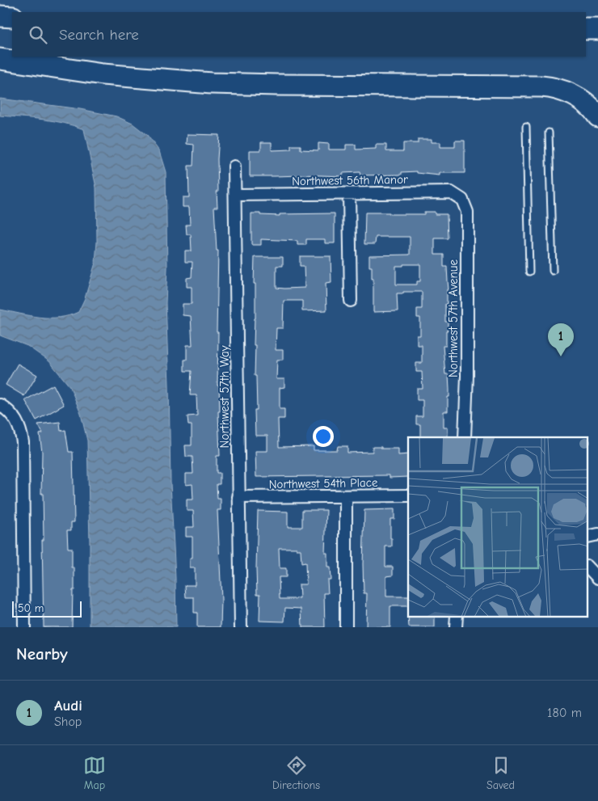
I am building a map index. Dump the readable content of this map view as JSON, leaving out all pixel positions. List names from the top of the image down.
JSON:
{
  "streets": {
    "street": [
      "Northwest 56th Manor",
      "Northwest 57th Avenue",
      "Northwest 57th Way",
      "Northwest 54th Place"
    ]
  },
  "crossings": [
    ["Northwest 56th Manor", "Northwest 57th Avenue"],
    ["Northwest 56th Manor", "Northwest 57th Way"],
    ["Northwest 57th Way", "Northwest 54th Place"]
  ],
  "scale_bar": "50 m",
  "page": {
    "search": "Search here",
    "pins": "1",
    "scale": "50 m",
    "heading": "Nearby",
    "list": [
      {
        "mark": "1",
        "name": "Audi",
        "note": "Shop",
        "value": "180 m"
      }
    ],
    "nav": ["Map", "Directions", "Saved"]
  }
}
